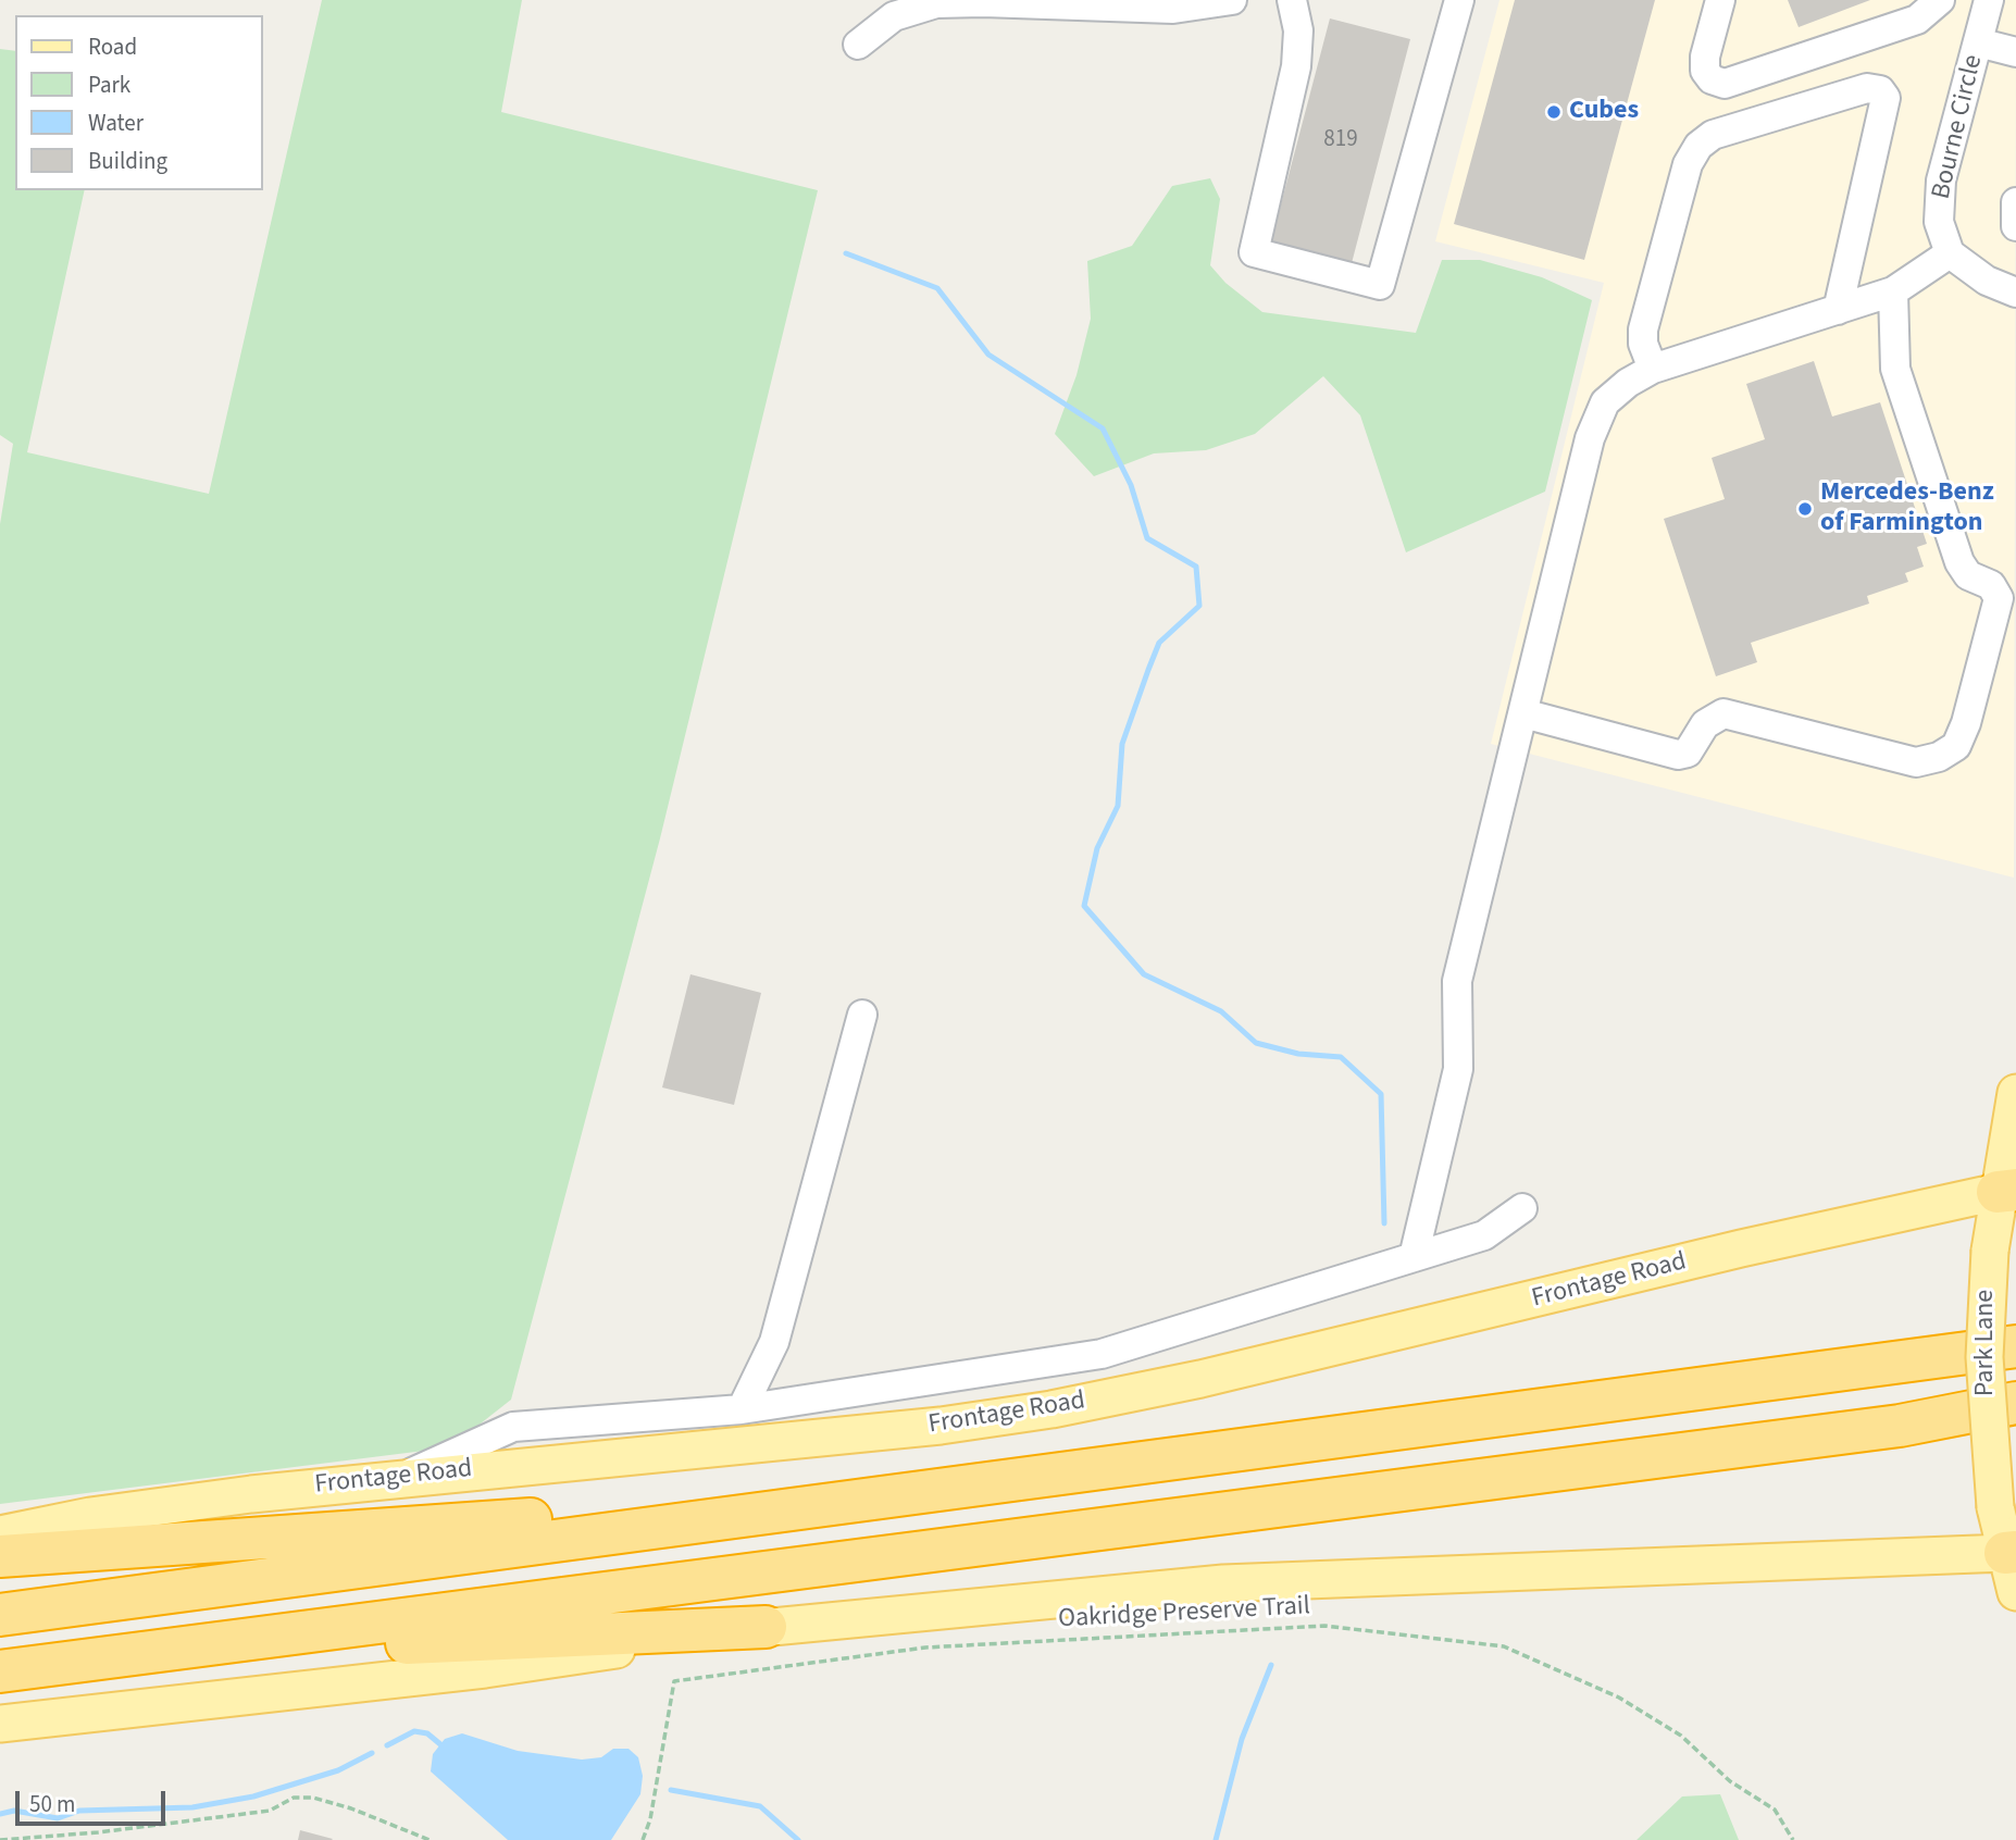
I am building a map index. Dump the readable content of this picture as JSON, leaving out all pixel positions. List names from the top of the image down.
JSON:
{
  "streets": {
    "main road": ["Frontage Road", "Park Lane"],
    "street": ["Bourne Circle"],
    "path": ["Oakridge Preserve Trail"]
  },
  "crossings": [
    ["Frontage Road", "Park Lane"]
  ],
  "places": ["Cubes", "Mercedes-Benz of Farmington"],
  "house_numbers": ["819"],
  "legend": [
    "Road",
    "Park",
    "Water",
    "Building"
  ],
  "scale_bar": "50 m"
}
